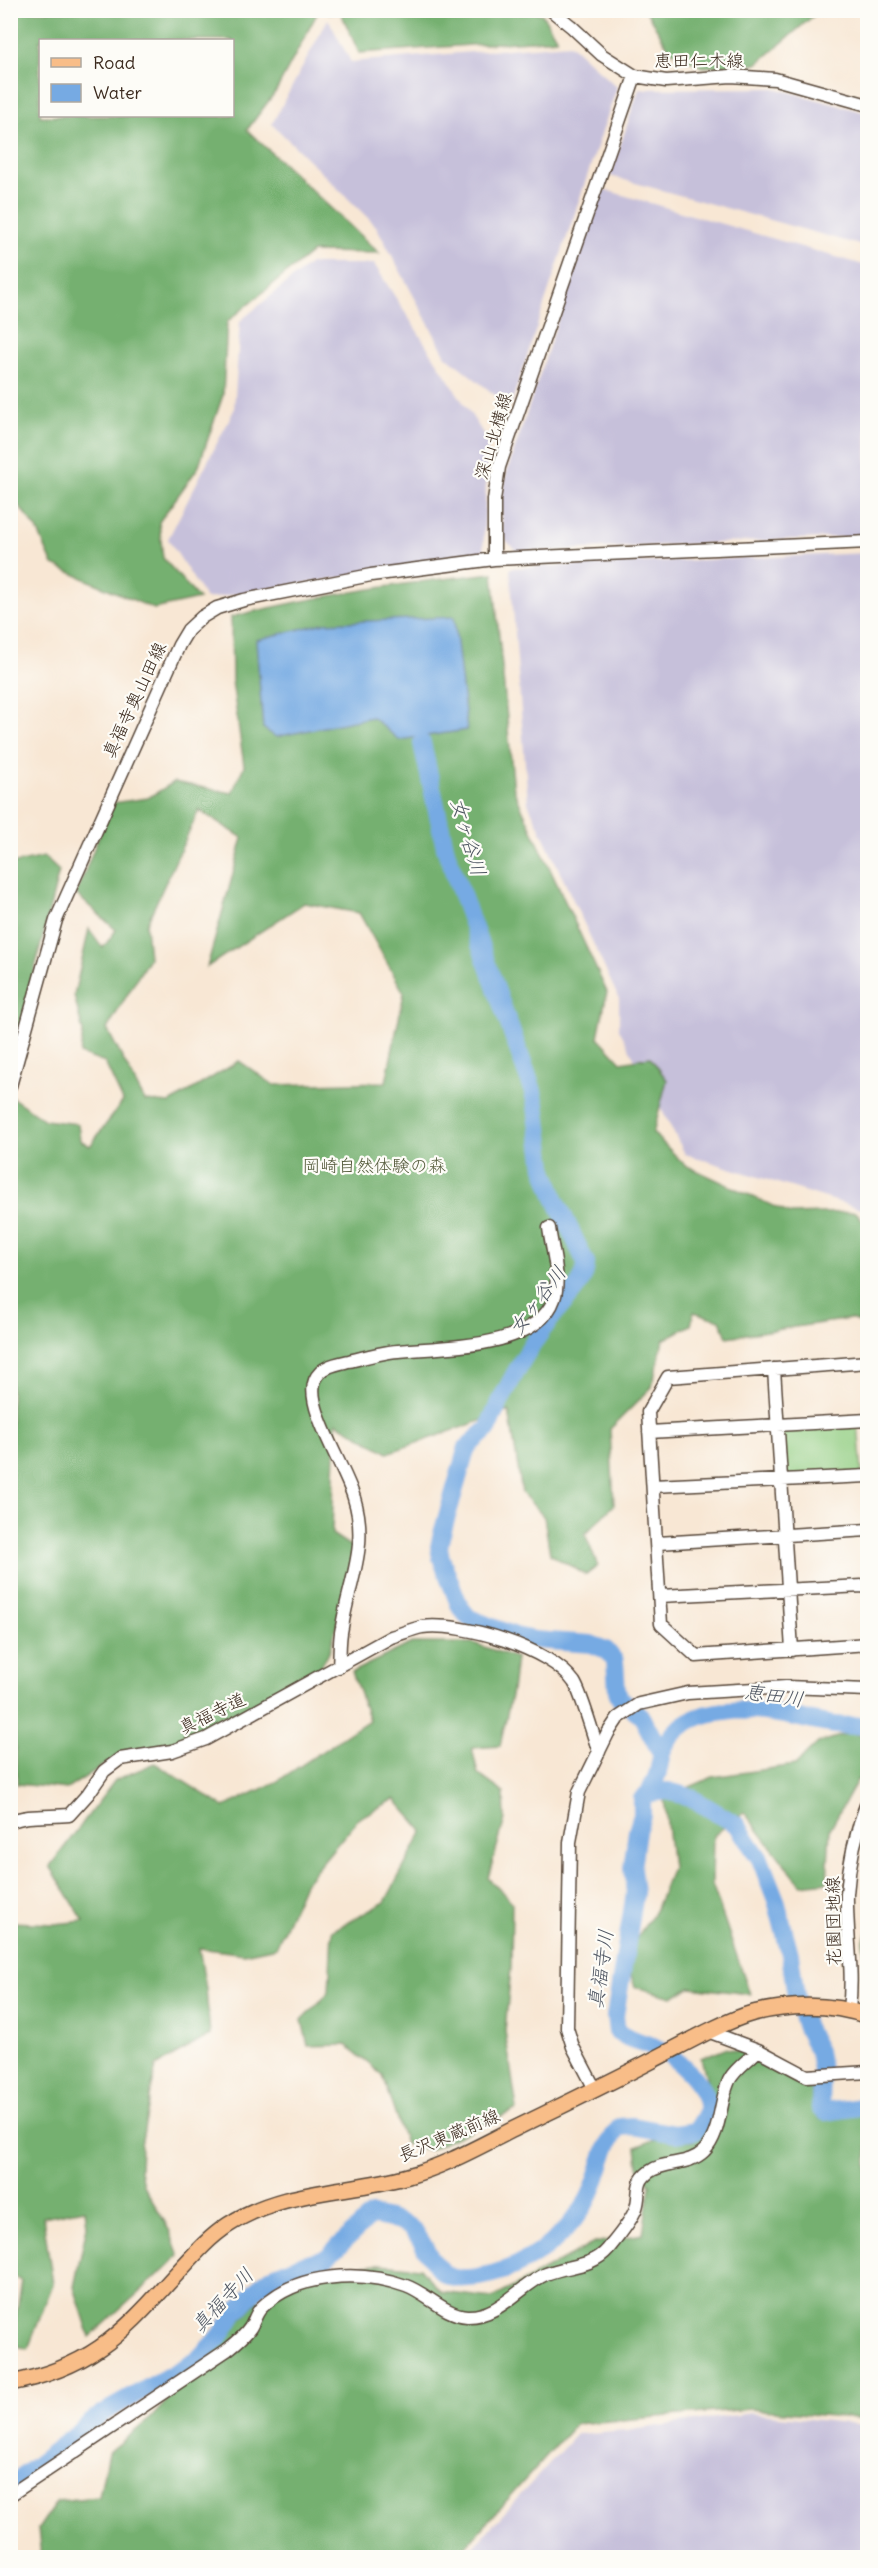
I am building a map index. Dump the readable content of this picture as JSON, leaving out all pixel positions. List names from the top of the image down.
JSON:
{
  "streets": {
    "main road": ["長沢東蔵前線"],
    "street": [
      "恵田仁木線",
      "深山北横線",
      "真福寺奥山田線",
      "真福寺道",
      "花園団地線"
    ]
  },
  "crossings": [
    ["恵田仁木線", "深山北横線"],
    ["深山北横線", "真福寺奥山田線"],
    ["花園団地線", "長沢東蔵前線"]
  ],
  "water": ["女ヶ谷川", "恵田川", "真福寺川"],
  "parks": ["岡崎自然体験の森"],
  "legend": ["Road", "Water"]
}
